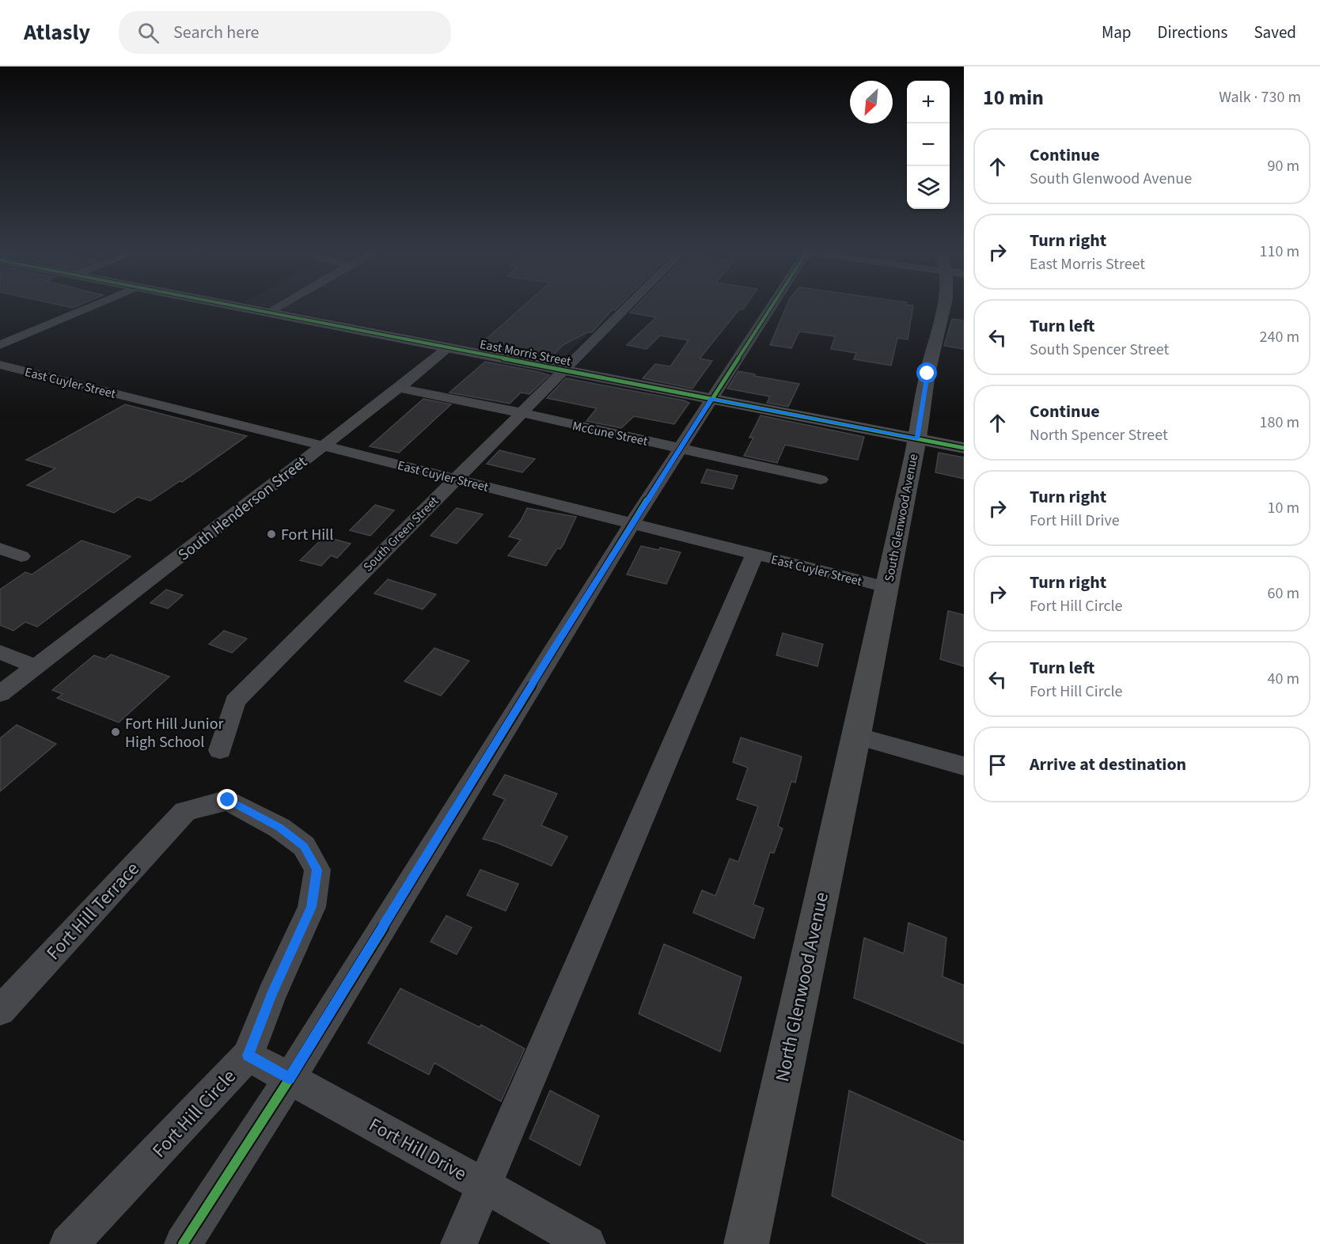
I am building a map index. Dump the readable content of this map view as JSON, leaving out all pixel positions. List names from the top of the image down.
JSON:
{
  "streets": {
    "main road": ["East Morris Street", "South Glenwood Avenue", "North Glenwood Avenue"],
    "street": [
      "East Cuyler Street",
      "McCune Street",
      "South Henderson Street",
      "South Green Street",
      "Fort Hill Terrace",
      "Fort Hill Circle",
      "Fort Hill Drive"
    ]
  },
  "crossings": [
    ["East Morris Street", "South Henderson Street"],
    ["East Morris Street", "South Glenwood Avenue"],
    ["East Morris Street", "South Green Street"],
    ["East Cuyler Street", "South Henderson Street"],
    ["East Cuyler Street", "South Glenwood Avenue"],
    ["East Cuyler Street", "South Green Street"],
    ["McCune Street", "South Henderson Street"],
    ["McCune Street", "South Green Street"],
    ["South Glenwood Avenue", "North Glenwood Avenue"],
    ["Fort Hill Terrace", "Fort Hill Circle"],
    ["Fort Hill Circle", "Fort Hill Drive"]
  ],
  "places": ["Fort Hill", "Fort Hill Junior High School"],
  "north": "bottom left",
  "page": {
    "header": "Atlasly",
    "search": "Search here",
    "nav": ["Map", "Directions", "Saved"],
    "heading": ["10 min", "Walk · 730 m"],
    "map_buttons": ["+", "−"],
    "list": [
      ["Continue", "South Glenwood Avenue", "90 m"],
      ["Turn right", "East Morris Street", "110 m"],
      ["Turn left", "South Spencer Street", "240 m"],
      ["Continue", "North Spencer Street", "180 m"],
      ["Turn right", "Fort Hill Drive", "10 m"],
      ["Turn right", "Fort Hill Circle", "60 m"],
      ["Turn left", "Fort Hill Circle", "40 m"],
      "Arrive at destination"
    ]
  }
}
